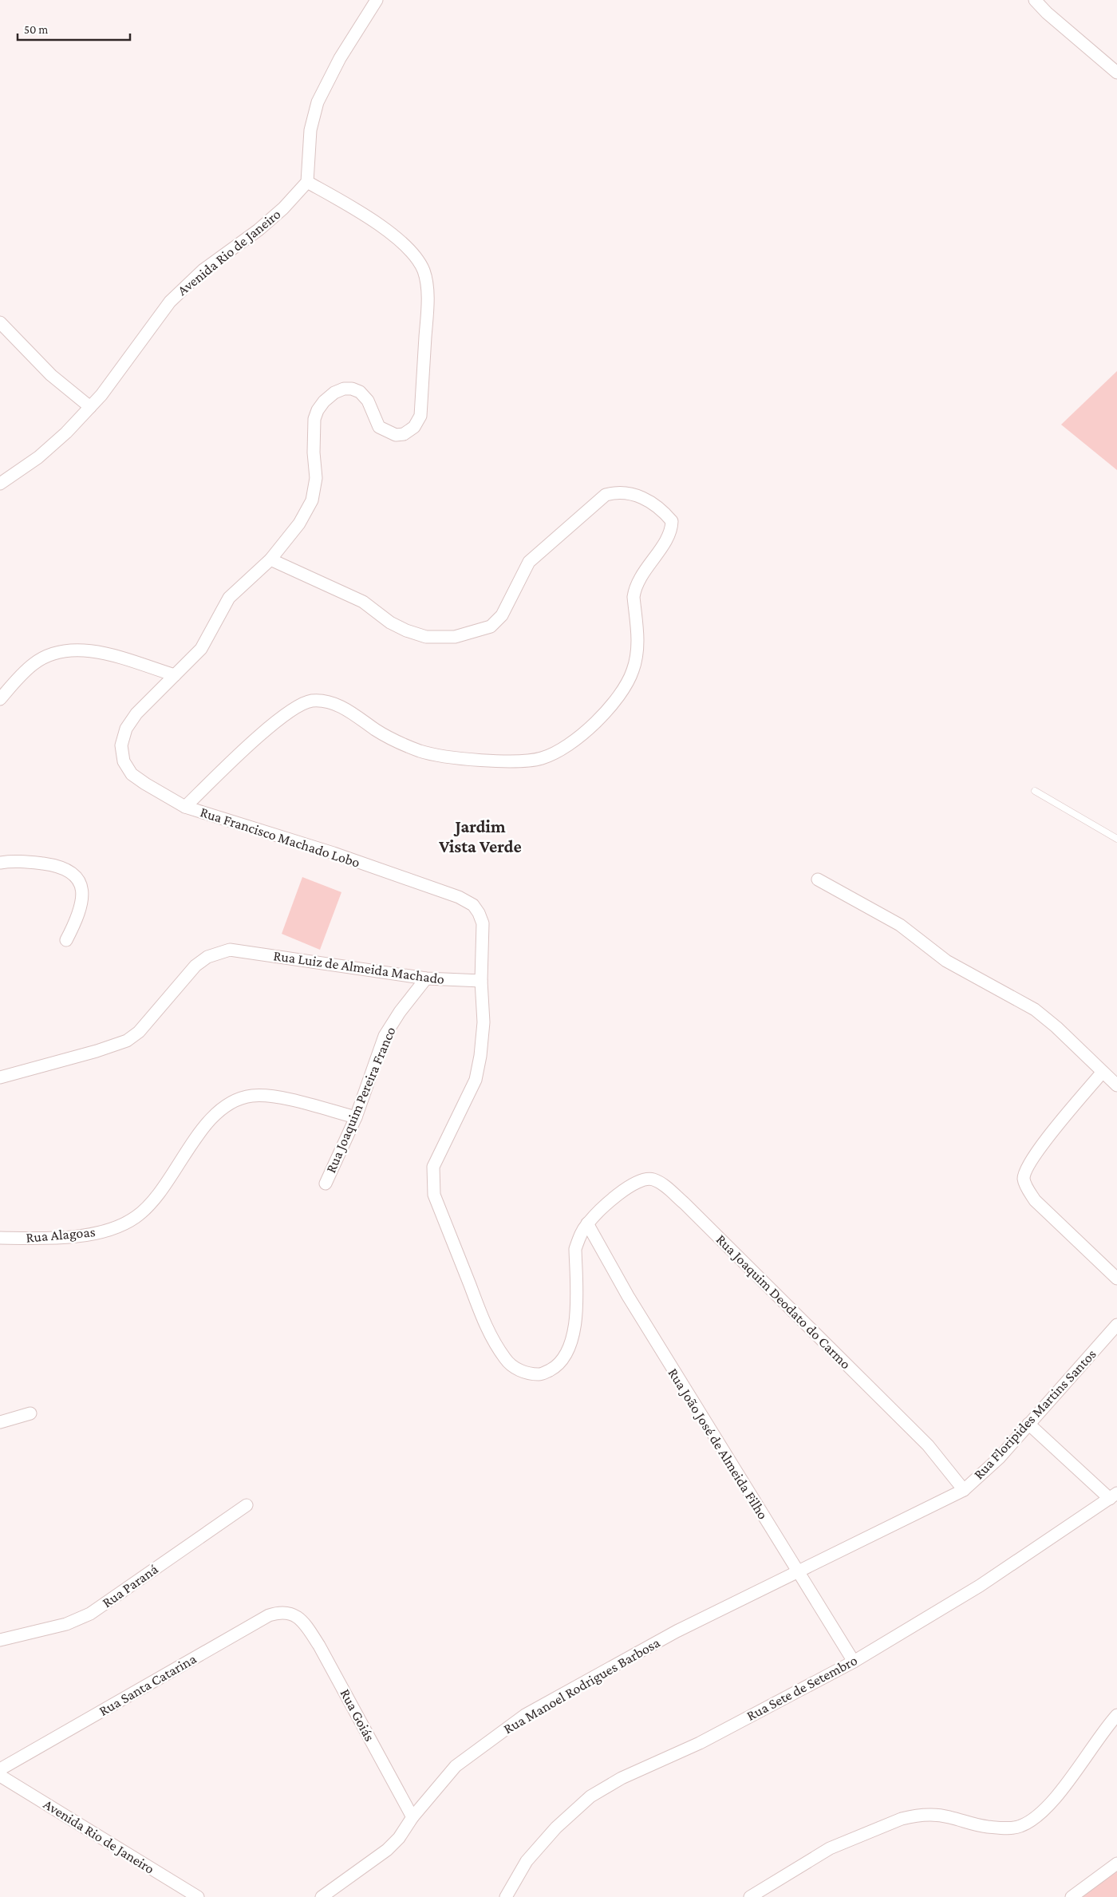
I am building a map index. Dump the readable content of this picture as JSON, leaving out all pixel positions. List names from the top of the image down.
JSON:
{
  "streets": {
    "street": [
      "Avenida Rio de Janeiro",
      "Rua Francisco Machado Lobo",
      "Rua Luiz de Almeida Machado",
      "Rua Joaquim Pereira Franco",
      "Rua Alagoas",
      "Rua Joaquim Deodato do Carmo",
      "Rua Floripides Martins Santos",
      "Rua João José de Almeida Filho",
      "Rua Paraná",
      "Rua Santa Catarina",
      "Rua Manoel Rodrigues Barbosa",
      "Rua Sete de Setembro",
      "Rua Goiás"
    ]
  },
  "crossings": [
    ["Avenida Rio de Janeiro", "Rua Francisco Machado Lobo"],
    ["Rua Francisco Machado Lobo", "Rua Luiz de Almeida Machado"],
    ["Rua Luiz de Almeida Machado", "Rua Joaquim Pereira Franco"],
    ["Rua Joaquim Pereira Franco", "Rua Alagoas"],
    ["Rua Joaquim Deodato do Carmo", "Rua Floripides Martins Santos"],
    ["Rua Joaquim Deodato do Carmo", "Rua João José de Almeida Filho"],
    ["Rua Floripides Martins Santos", "Rua João José de Almeida Filho"],
    ["Rua Floripides Martins Santos", "Rua Manoel Rodrigues Barbosa"],
    ["Rua João José de Almeida Filho", "Rua Manoel Rodrigues Barbosa"],
    ["Rua João José de Almeida Filho", "Rua Sete de Setembro"],
    ["Rua Santa Catarina", "Rua Goiás"],
    ["Rua Manoel Rodrigues Barbosa", "Rua Goiás"]
  ],
  "districts": ["Jardim Vista Verde"],
  "scale_bar": "50 m"
}
